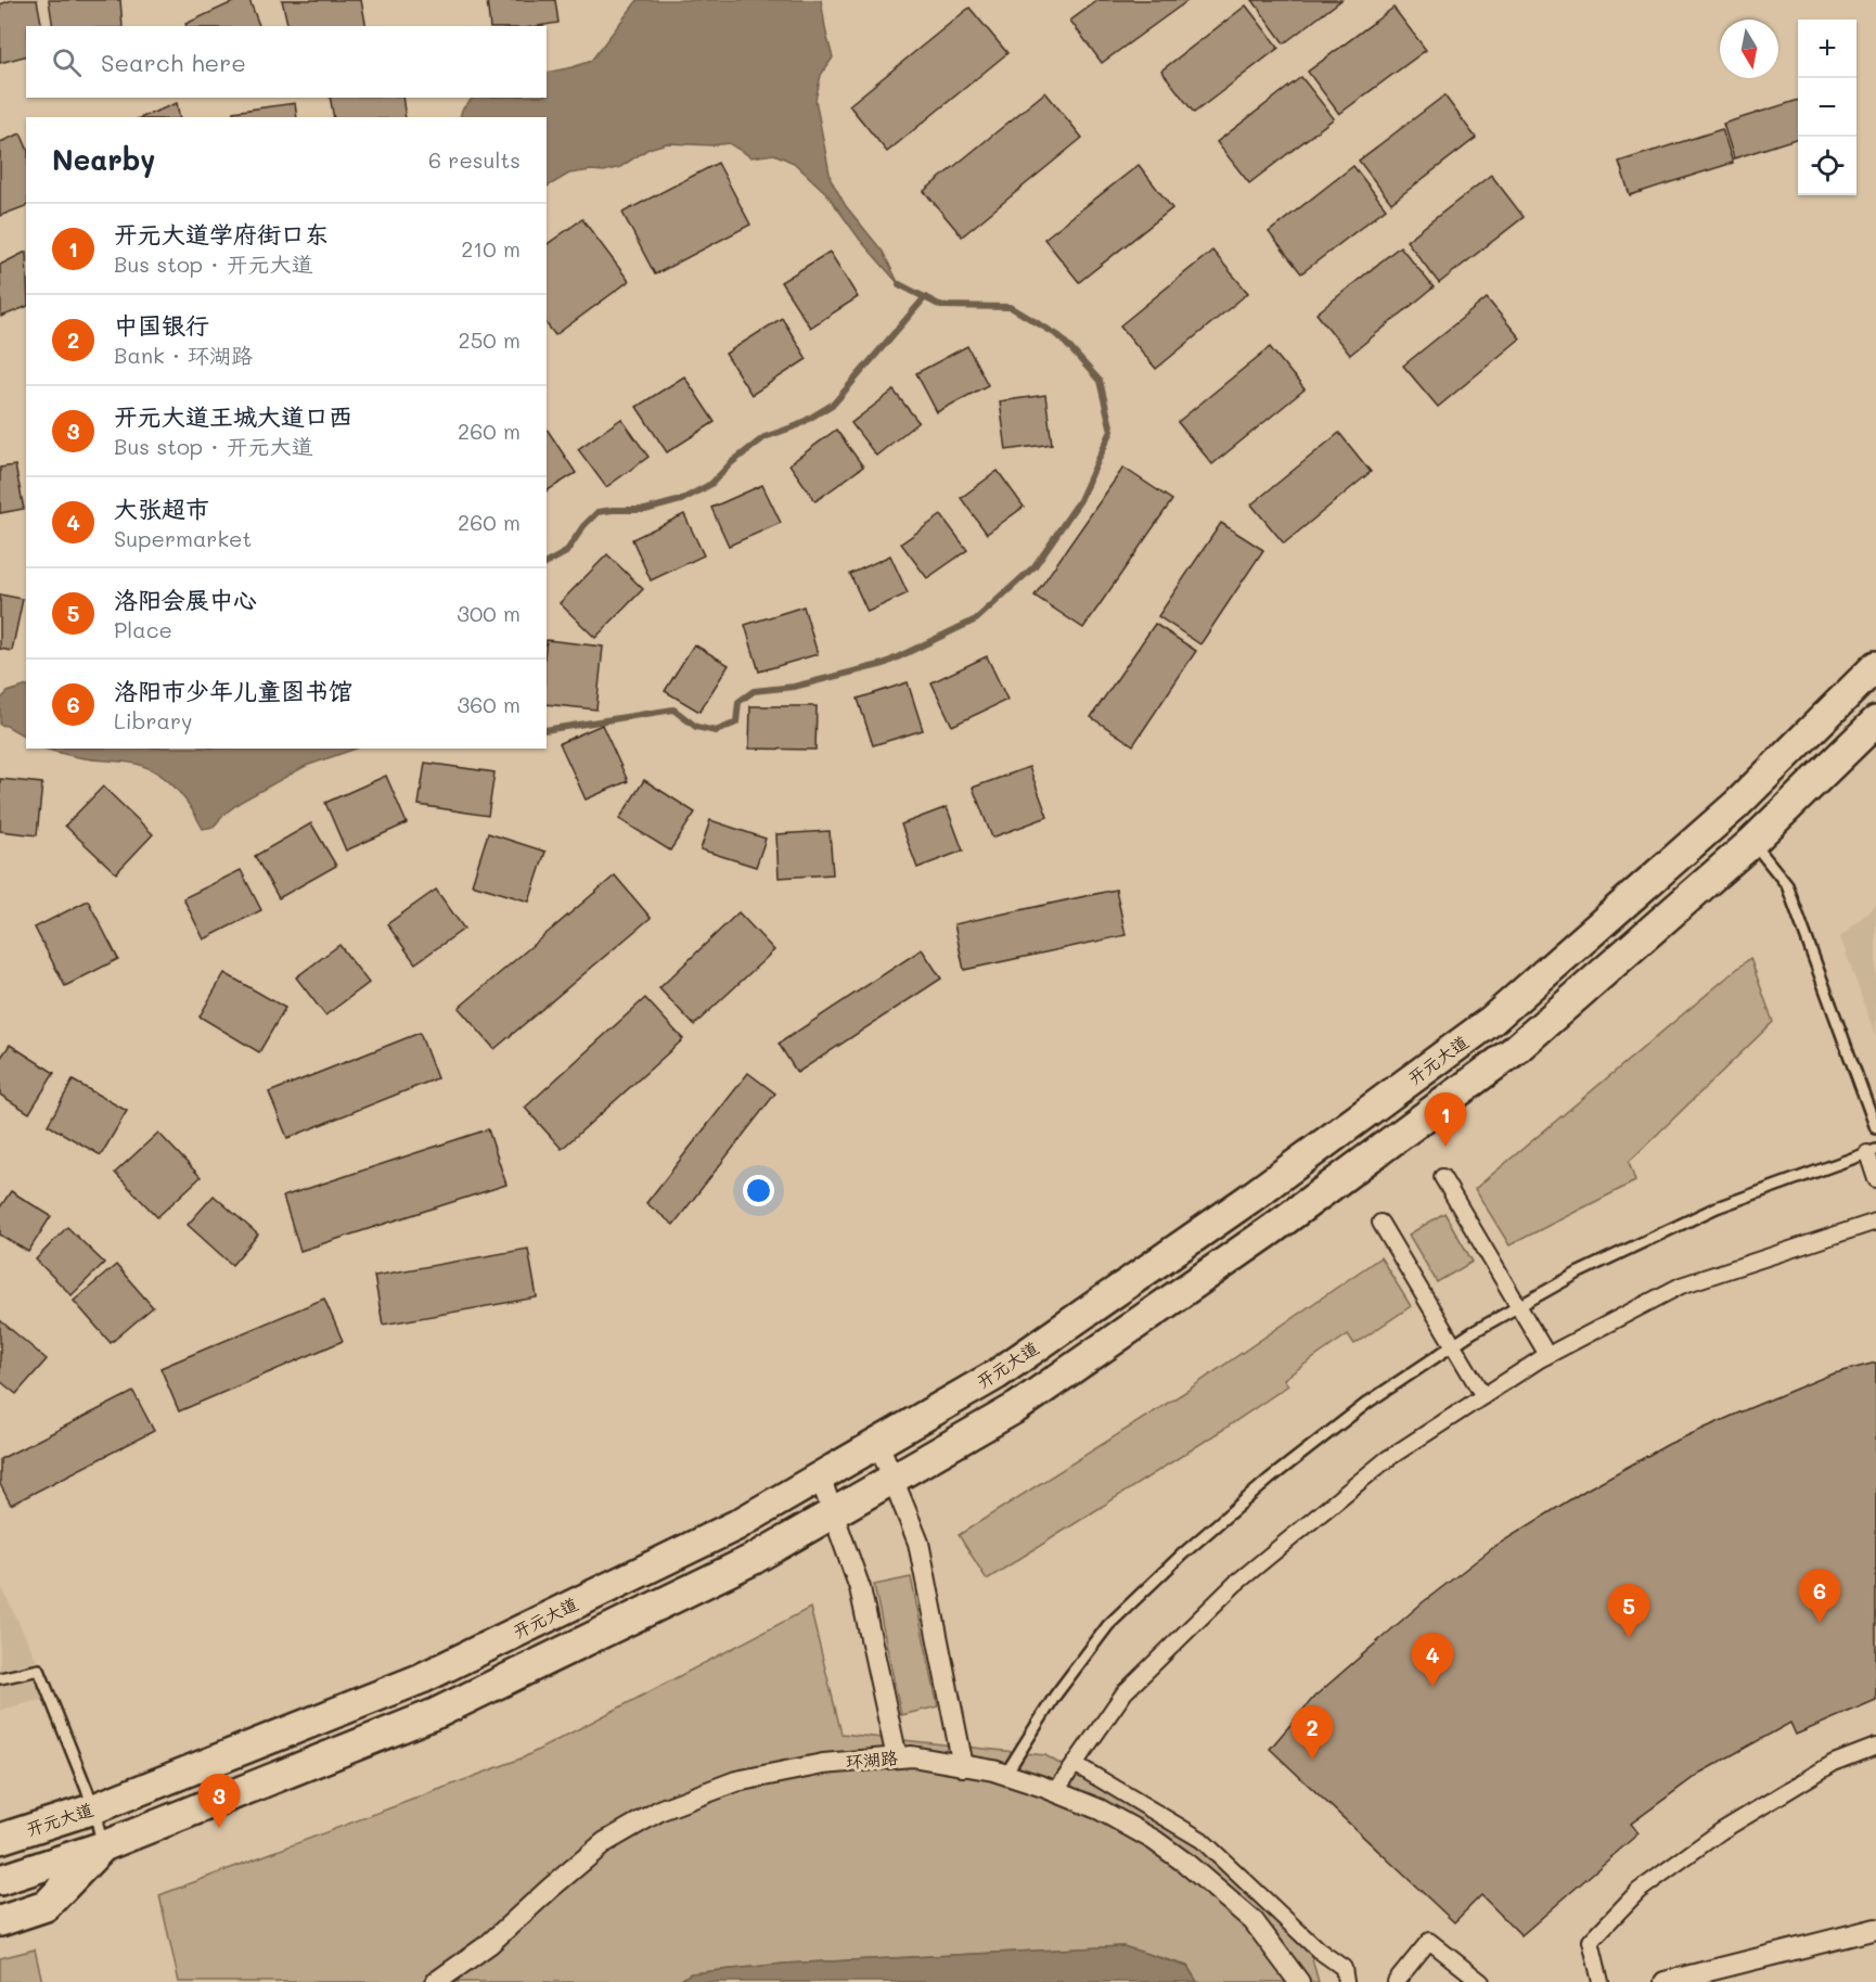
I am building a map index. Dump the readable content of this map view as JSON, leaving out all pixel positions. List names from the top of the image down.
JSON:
{
  "streets": {
    "main road": ["开元大道"],
    "street": ["环湖路"]
  },
  "north": "bottom",
  "page": {
    "map_buttons": ["+", "−"],
    "search": "Search here",
    "heading": ["Nearby", "6 results"],
    "list": [
      {
        "mark": "1",
        "name": "开元大道学府街口东",
        "note": "Bus stop · 开元大道",
        "value": "210 m"
      },
      {
        "mark": "2",
        "name": "中国银行",
        "note": "Bank · 环湖路",
        "value": "250 m"
      },
      {
        "mark": "3",
        "name": "开元大道王城大道口西",
        "note": "Bus stop · 开元大道",
        "value": "260 m"
      },
      {
        "mark": "4",
        "name": "大张超市",
        "note": "Supermarket",
        "value": "260 m"
      },
      {
        "mark": "5",
        "name": "洛阳会展中心",
        "note": "Place",
        "value": "300 m"
      },
      {
        "mark": "6",
        "name": "洛阳市少年儿童图书馆",
        "note": "Library",
        "value": "360 m"
      }
    ],
    "pins": [
      "1",
      "6",
      "5",
      "4",
      "2",
      "3"
    ]
  }
}
